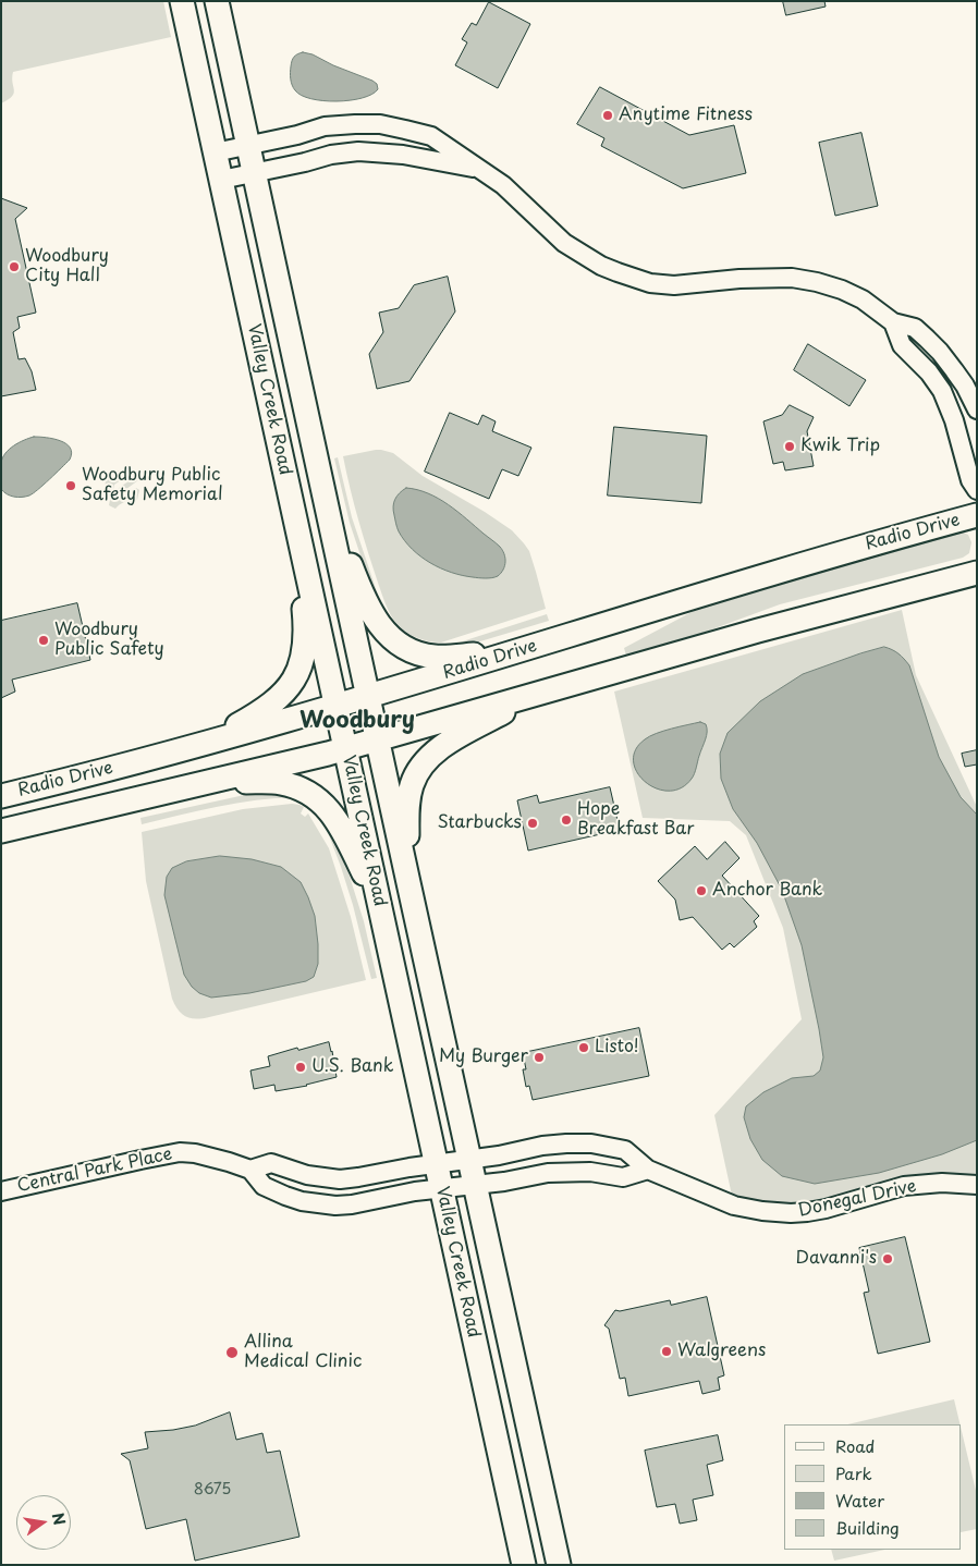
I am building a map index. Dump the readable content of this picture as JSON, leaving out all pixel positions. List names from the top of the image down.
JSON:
{
  "streets": {
    "main road": ["Valley Creek Road", "Radio Drive"],
    "street": ["Central Park Place", "Donegal Drive"]
  },
  "crossings": [
    ["Valley Creek Road", "Radio Drive"],
    ["Valley Creek Road", "Central Park Place"],
    ["Valley Creek Road", "Donegal Drive"],
    ["Central Park Place", "Donegal Drive"]
  ],
  "districts": ["Woodbury"],
  "places": [
    "Anytime Fitness",
    "Woodbury City Hall",
    "Kwik Trip",
    "Woodbury Public Safety Memorial",
    "Woodbury Public Safety",
    "Hope Breakfast Bar",
    "Starbucks",
    "Anchor Bank",
    "Listo!",
    "My Burger",
    "U.S. Bank",
    "Davanni's",
    "Walgreens",
    "Allina Medical Clinic"
  ],
  "house_numbers": ["8675"],
  "legend": [
    "Road",
    "Park",
    "Water",
    "Building"
  ],
  "north": "right"
}
